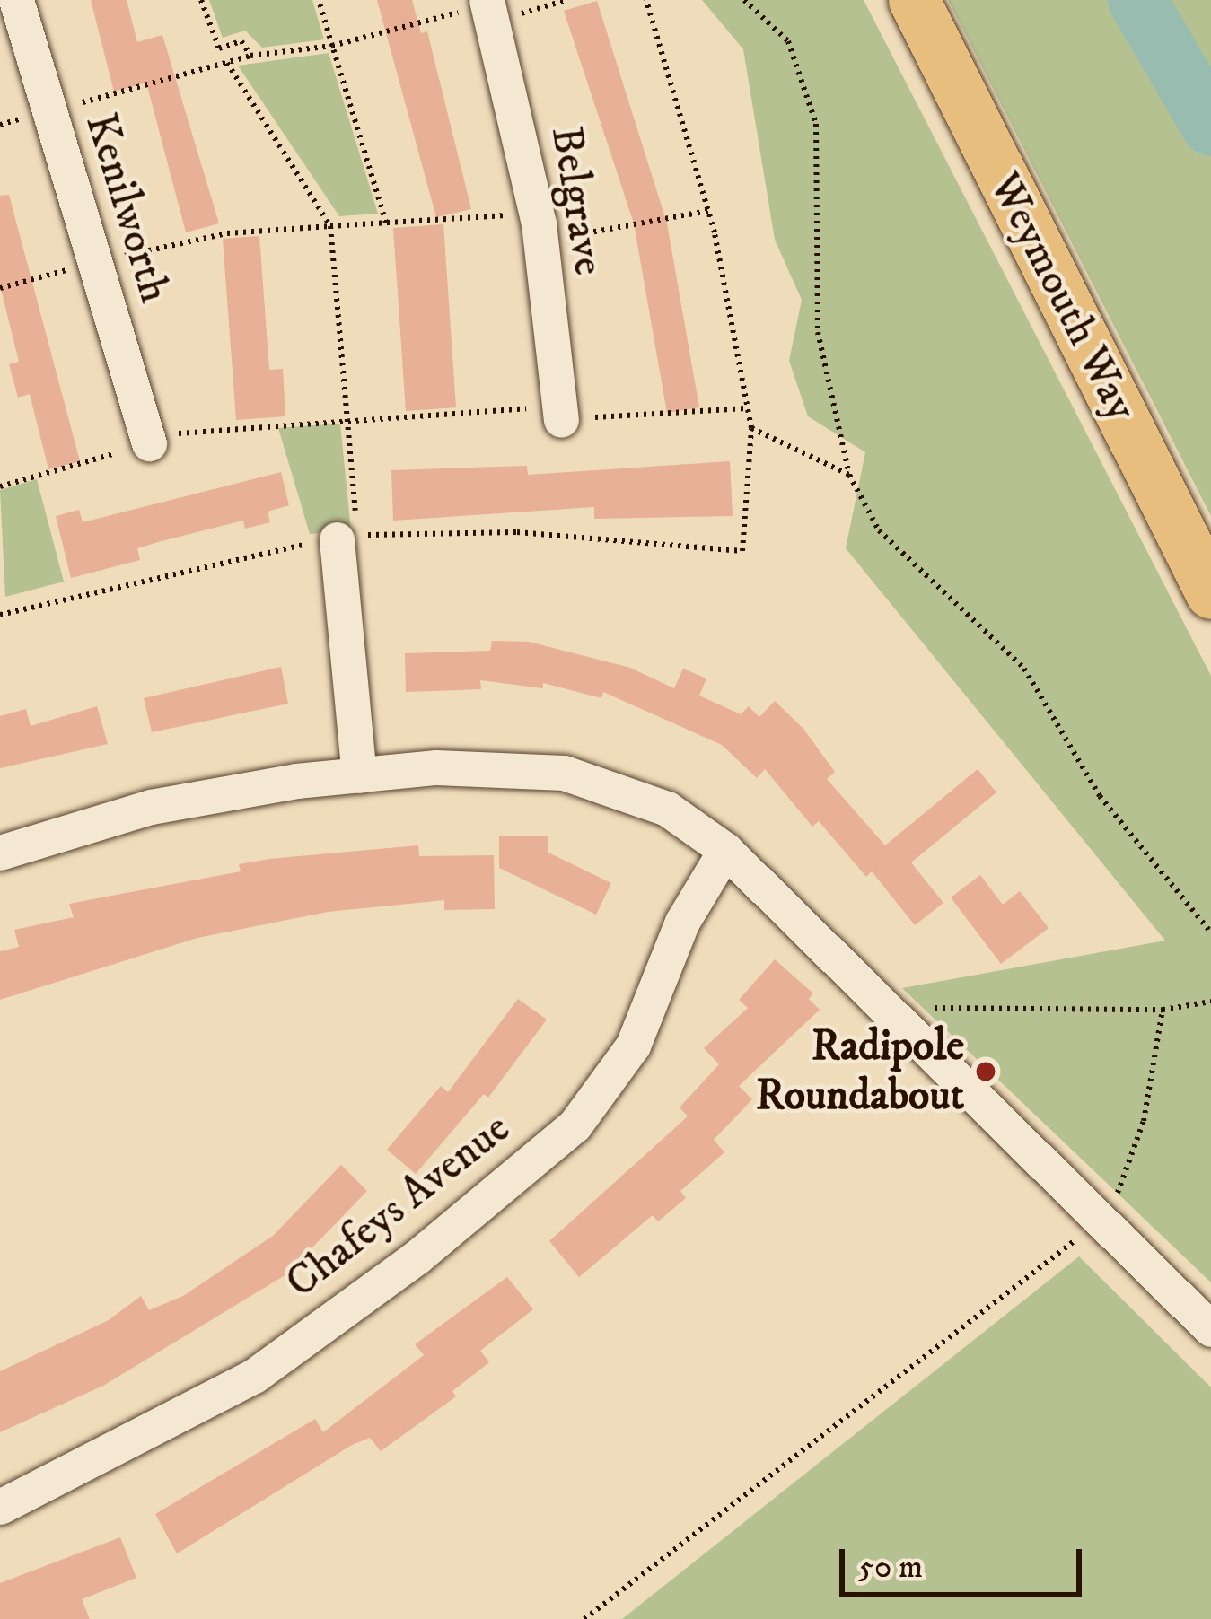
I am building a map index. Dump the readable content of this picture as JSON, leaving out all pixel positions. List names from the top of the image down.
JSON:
{
  "streets": {
    "highway": ["Weymouth Way"],
    "street": ["Belgrave", "Kenilworth", "Chafeys Avenue"]
  },
  "places": ["Radipole Roundabout"],
  "scale_bar": "50 m"
}
